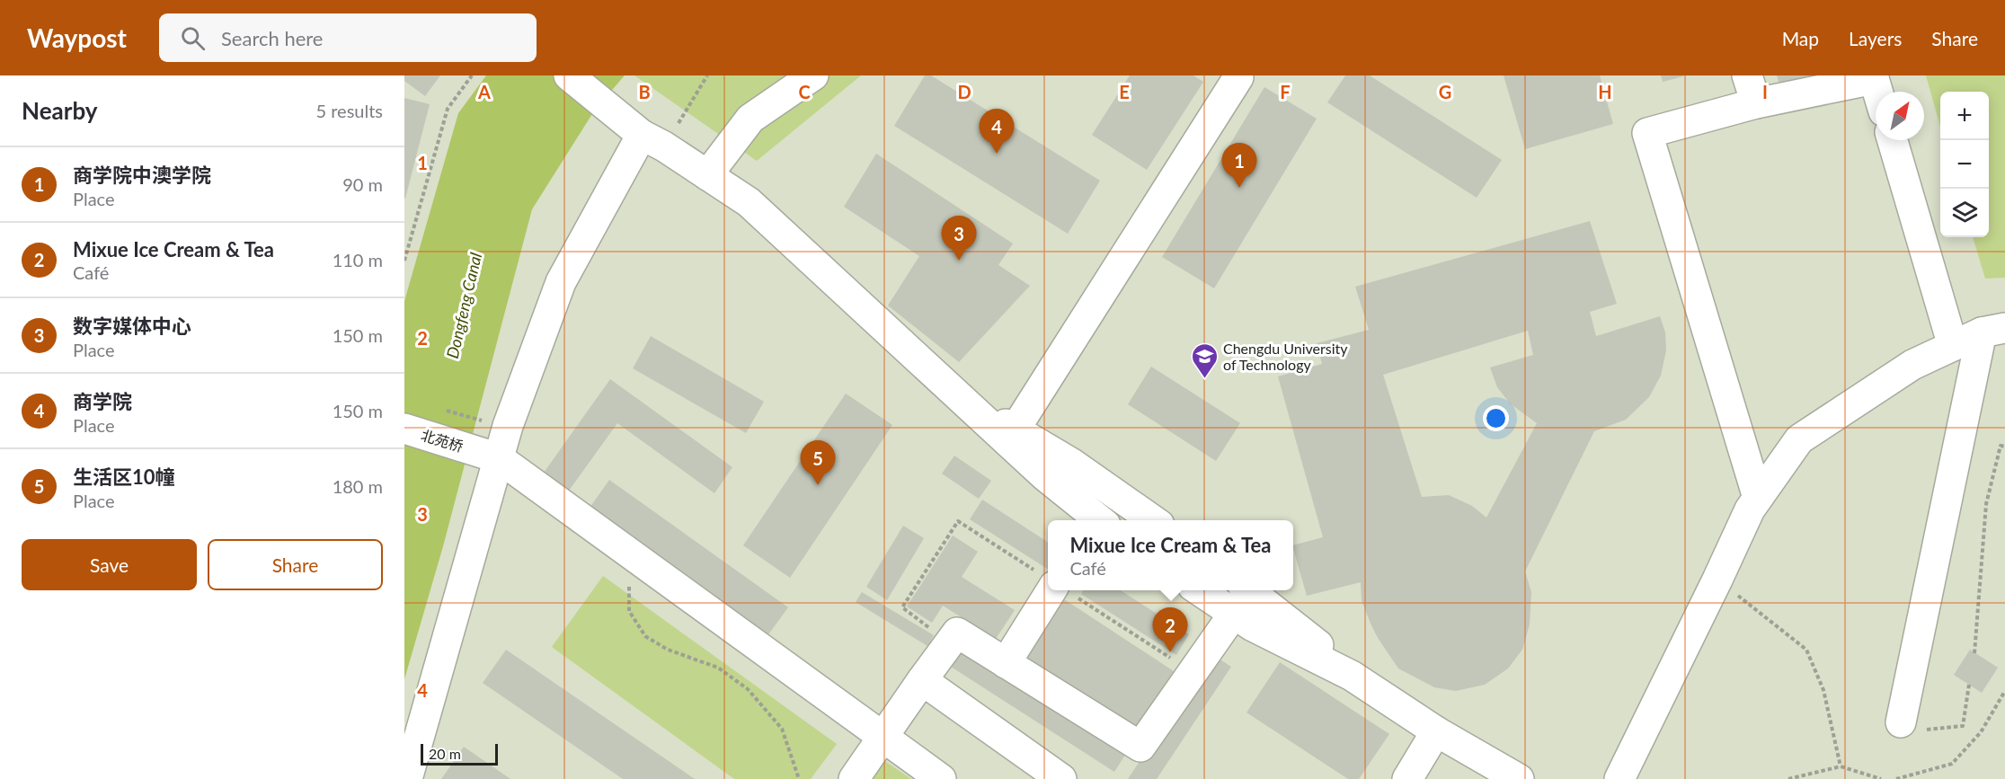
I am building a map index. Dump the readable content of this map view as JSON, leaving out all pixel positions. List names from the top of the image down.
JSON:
{
  "streets": {
    "street": ["北苑桥"]
  },
  "water": ["Dongfeng Canal"],
  "places": {
    "school or university": ["Chengdu University of Technology"]
  },
  "scale_bar": "20 m",
  "north": "top right",
  "page": {
    "header": "Waypost",
    "search": "Search here",
    "nav": ["Map", "Layers", "Share"],
    "heading": ["Nearby", "5 results"],
    "map_buttons": ["+", "−"],
    "pins": [
      "4",
      "1",
      "3",
      "5",
      "2"
    ],
    "list": [
      {
        "mark": "1",
        "name": "商学院中澳学院",
        "note": "Place",
        "value": "90 m"
      },
      {
        "mark": "2",
        "name": "Mixue Ice Cream & Tea",
        "note": "Café",
        "value": "110 m"
      },
      {
        "mark": "3",
        "name": "数字媒体中心",
        "note": "Place",
        "value": "150 m"
      },
      {
        "mark": "4",
        "name": "商学院",
        "note": "Place",
        "value": "150 m"
      },
      {
        "mark": "5",
        "name": "生活区10幢",
        "note": "Place",
        "value": "180 m"
      }
    ],
    "popup": ["Mixue Ice Cream & Tea", "Café"],
    "buttons": ["Save", "Share"],
    "scale": "20 m"
  },
  "grid": {
    "columns": [
      "A",
      "B",
      "C",
      "D",
      "E",
      "F",
      "G",
      "H",
      "I"
    ],
    "rows": [
      "1",
      "2",
      "3",
      "4"
    ]
  }
}
